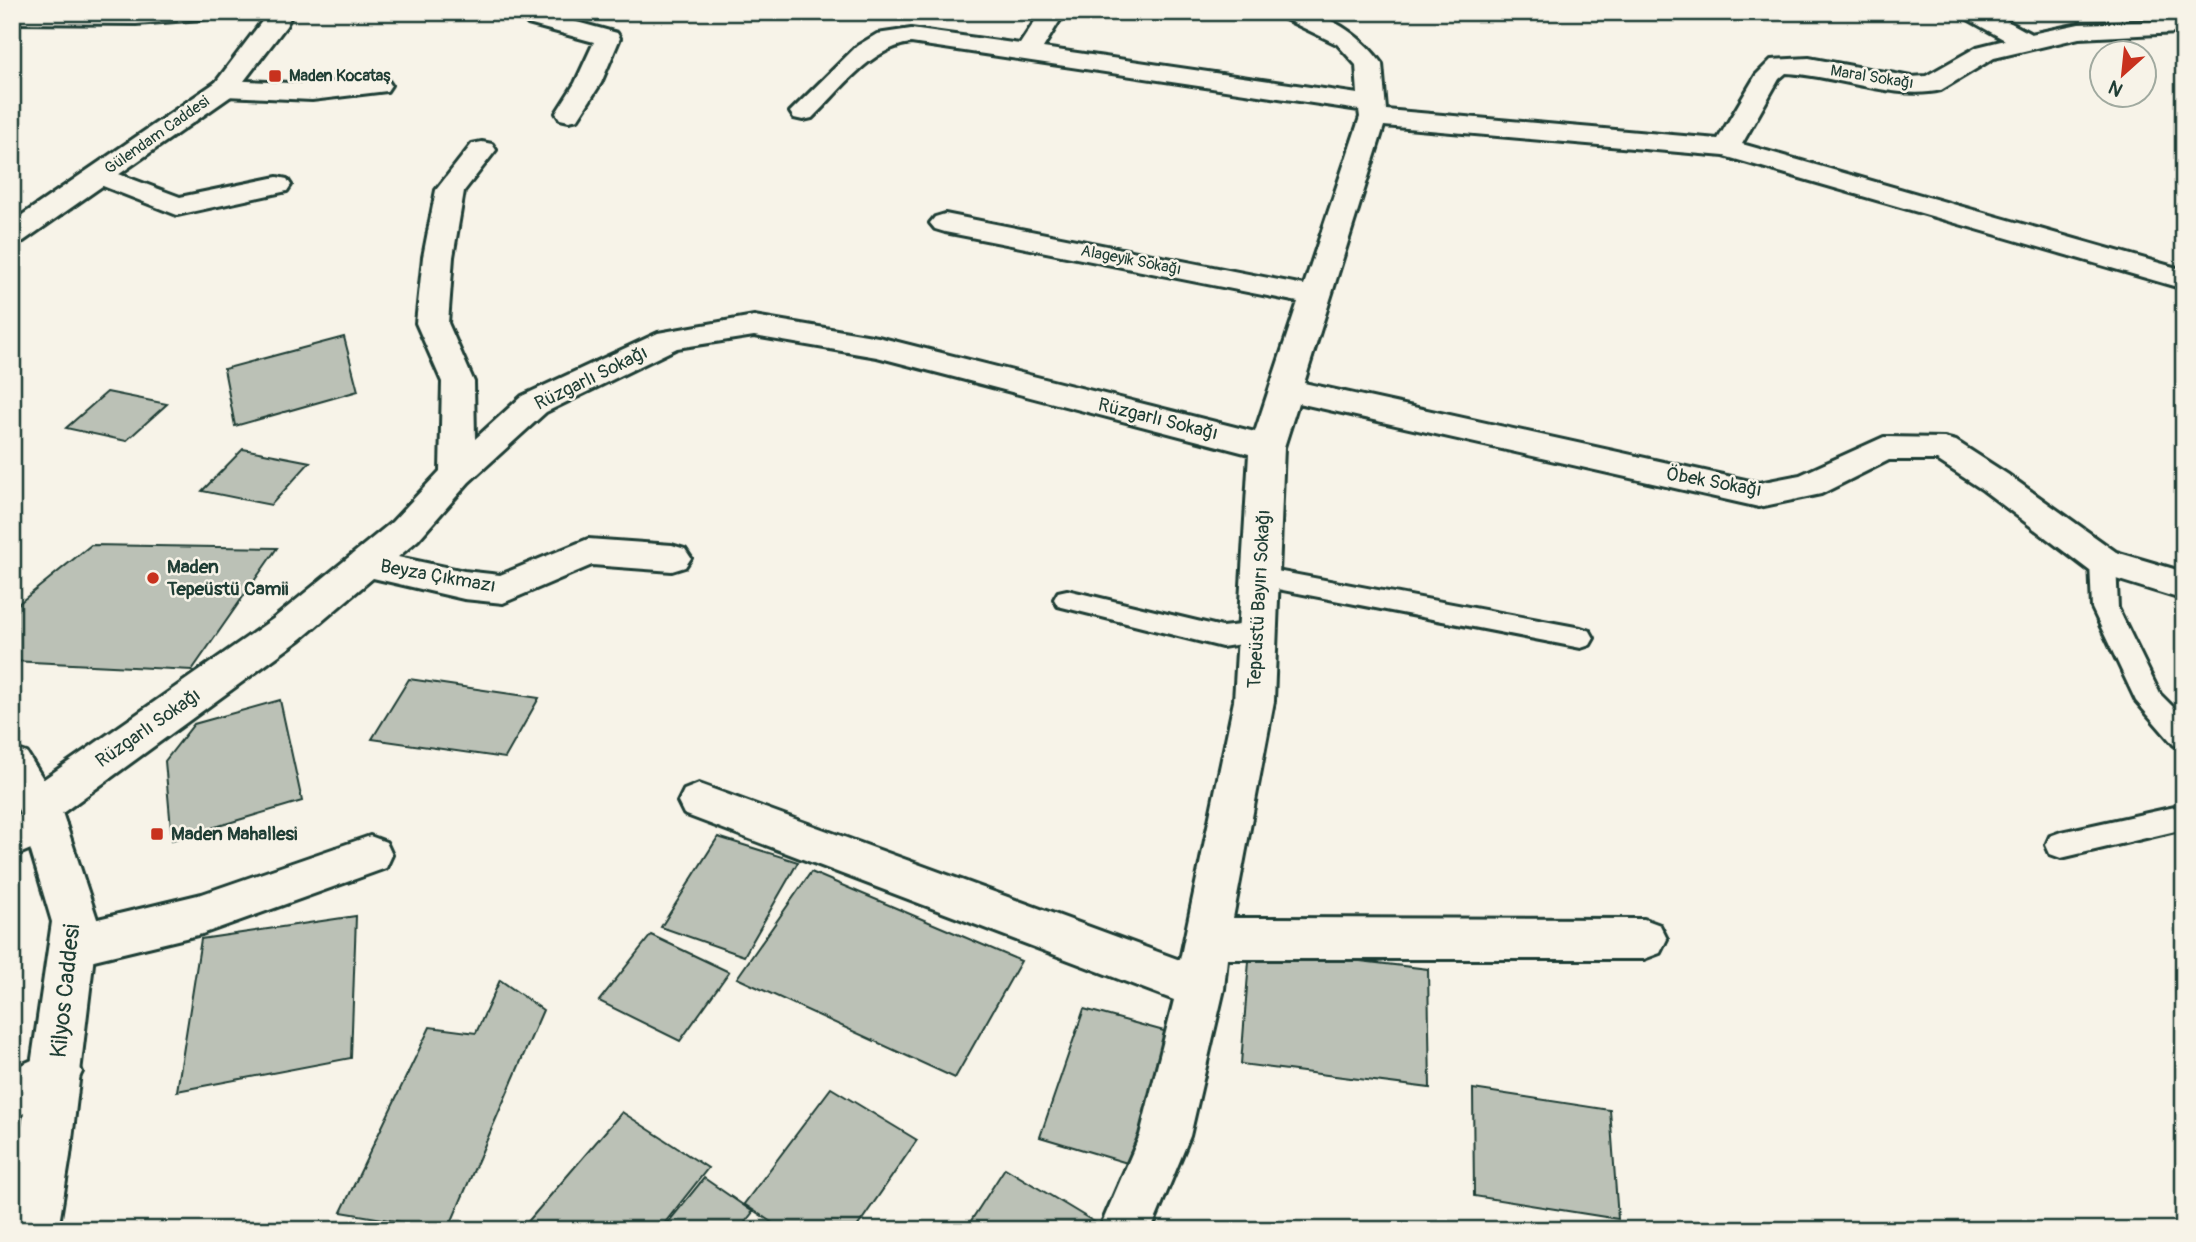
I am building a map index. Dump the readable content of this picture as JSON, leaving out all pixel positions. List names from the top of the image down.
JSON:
{
  "streets": {
    "street": [
      "Maral Sokağı",
      "Gülendam Caddesi",
      "Alageyik Sokağı",
      "Rüzgarlı Sokağı",
      "Öbek Sokağı",
      "Beyza Çıkmazı",
      "Tepeüstü Bayırı Sokağı",
      "Kilyos Caddesi"
    ]
  },
  "crossings": [
    ["Alageyik Sokağı", "Tepeüstü Bayırı Sokağı"],
    ["Rüzgarlı Sokağı", "Beyza Çıkmazı"],
    ["Rüzgarlı Sokağı", "Tepeüstü Bayırı Sokağı"],
    ["Rüzgarlı Sokağı", "Kilyos Caddesi"],
    ["Öbek Sokağı", "Tepeüstü Bayırı Sokağı"]
  ],
  "places": {
    "transit": ["Maden Kocataş", "Maden Mahallesi"],
    "other": ["Maden Tepeüstü Camii"]
  },
  "north": "bottom left"
}
